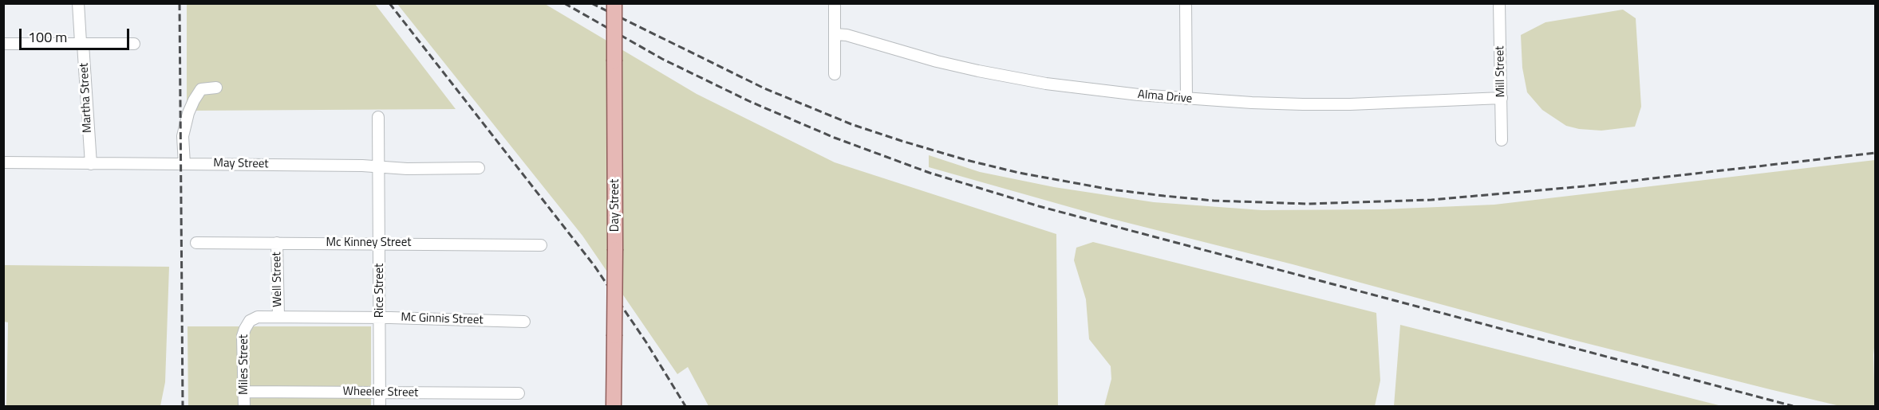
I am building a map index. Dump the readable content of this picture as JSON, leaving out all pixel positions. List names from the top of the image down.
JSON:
{
  "streets": {
    "main road": ["Day Street"],
    "street": [
      "Mill Street",
      "Alma Drive",
      "Martha Street",
      "May Street",
      "Mc Kinney Street",
      "Well Street",
      "Rice Street",
      "Mc Ginnis Street",
      "Miles Street",
      "Wheeler Street"
    ]
  },
  "crossings": [
    ["Mill Street", "Alma Drive"],
    ["Martha Street", "May Street"],
    ["May Street", "Rice Street"],
    ["Mc Kinney Street", "Well Street"],
    ["Mc Kinney Street", "Rice Street"],
    ["Well Street", "Mc Ginnis Street"],
    ["Rice Street", "Mc Ginnis Street"],
    ["Rice Street", "Wheeler Street"],
    ["Mc Ginnis Street", "Miles Street"],
    ["Miles Street", "Wheeler Street"]
  ],
  "scale_bar": "100 m"
}
